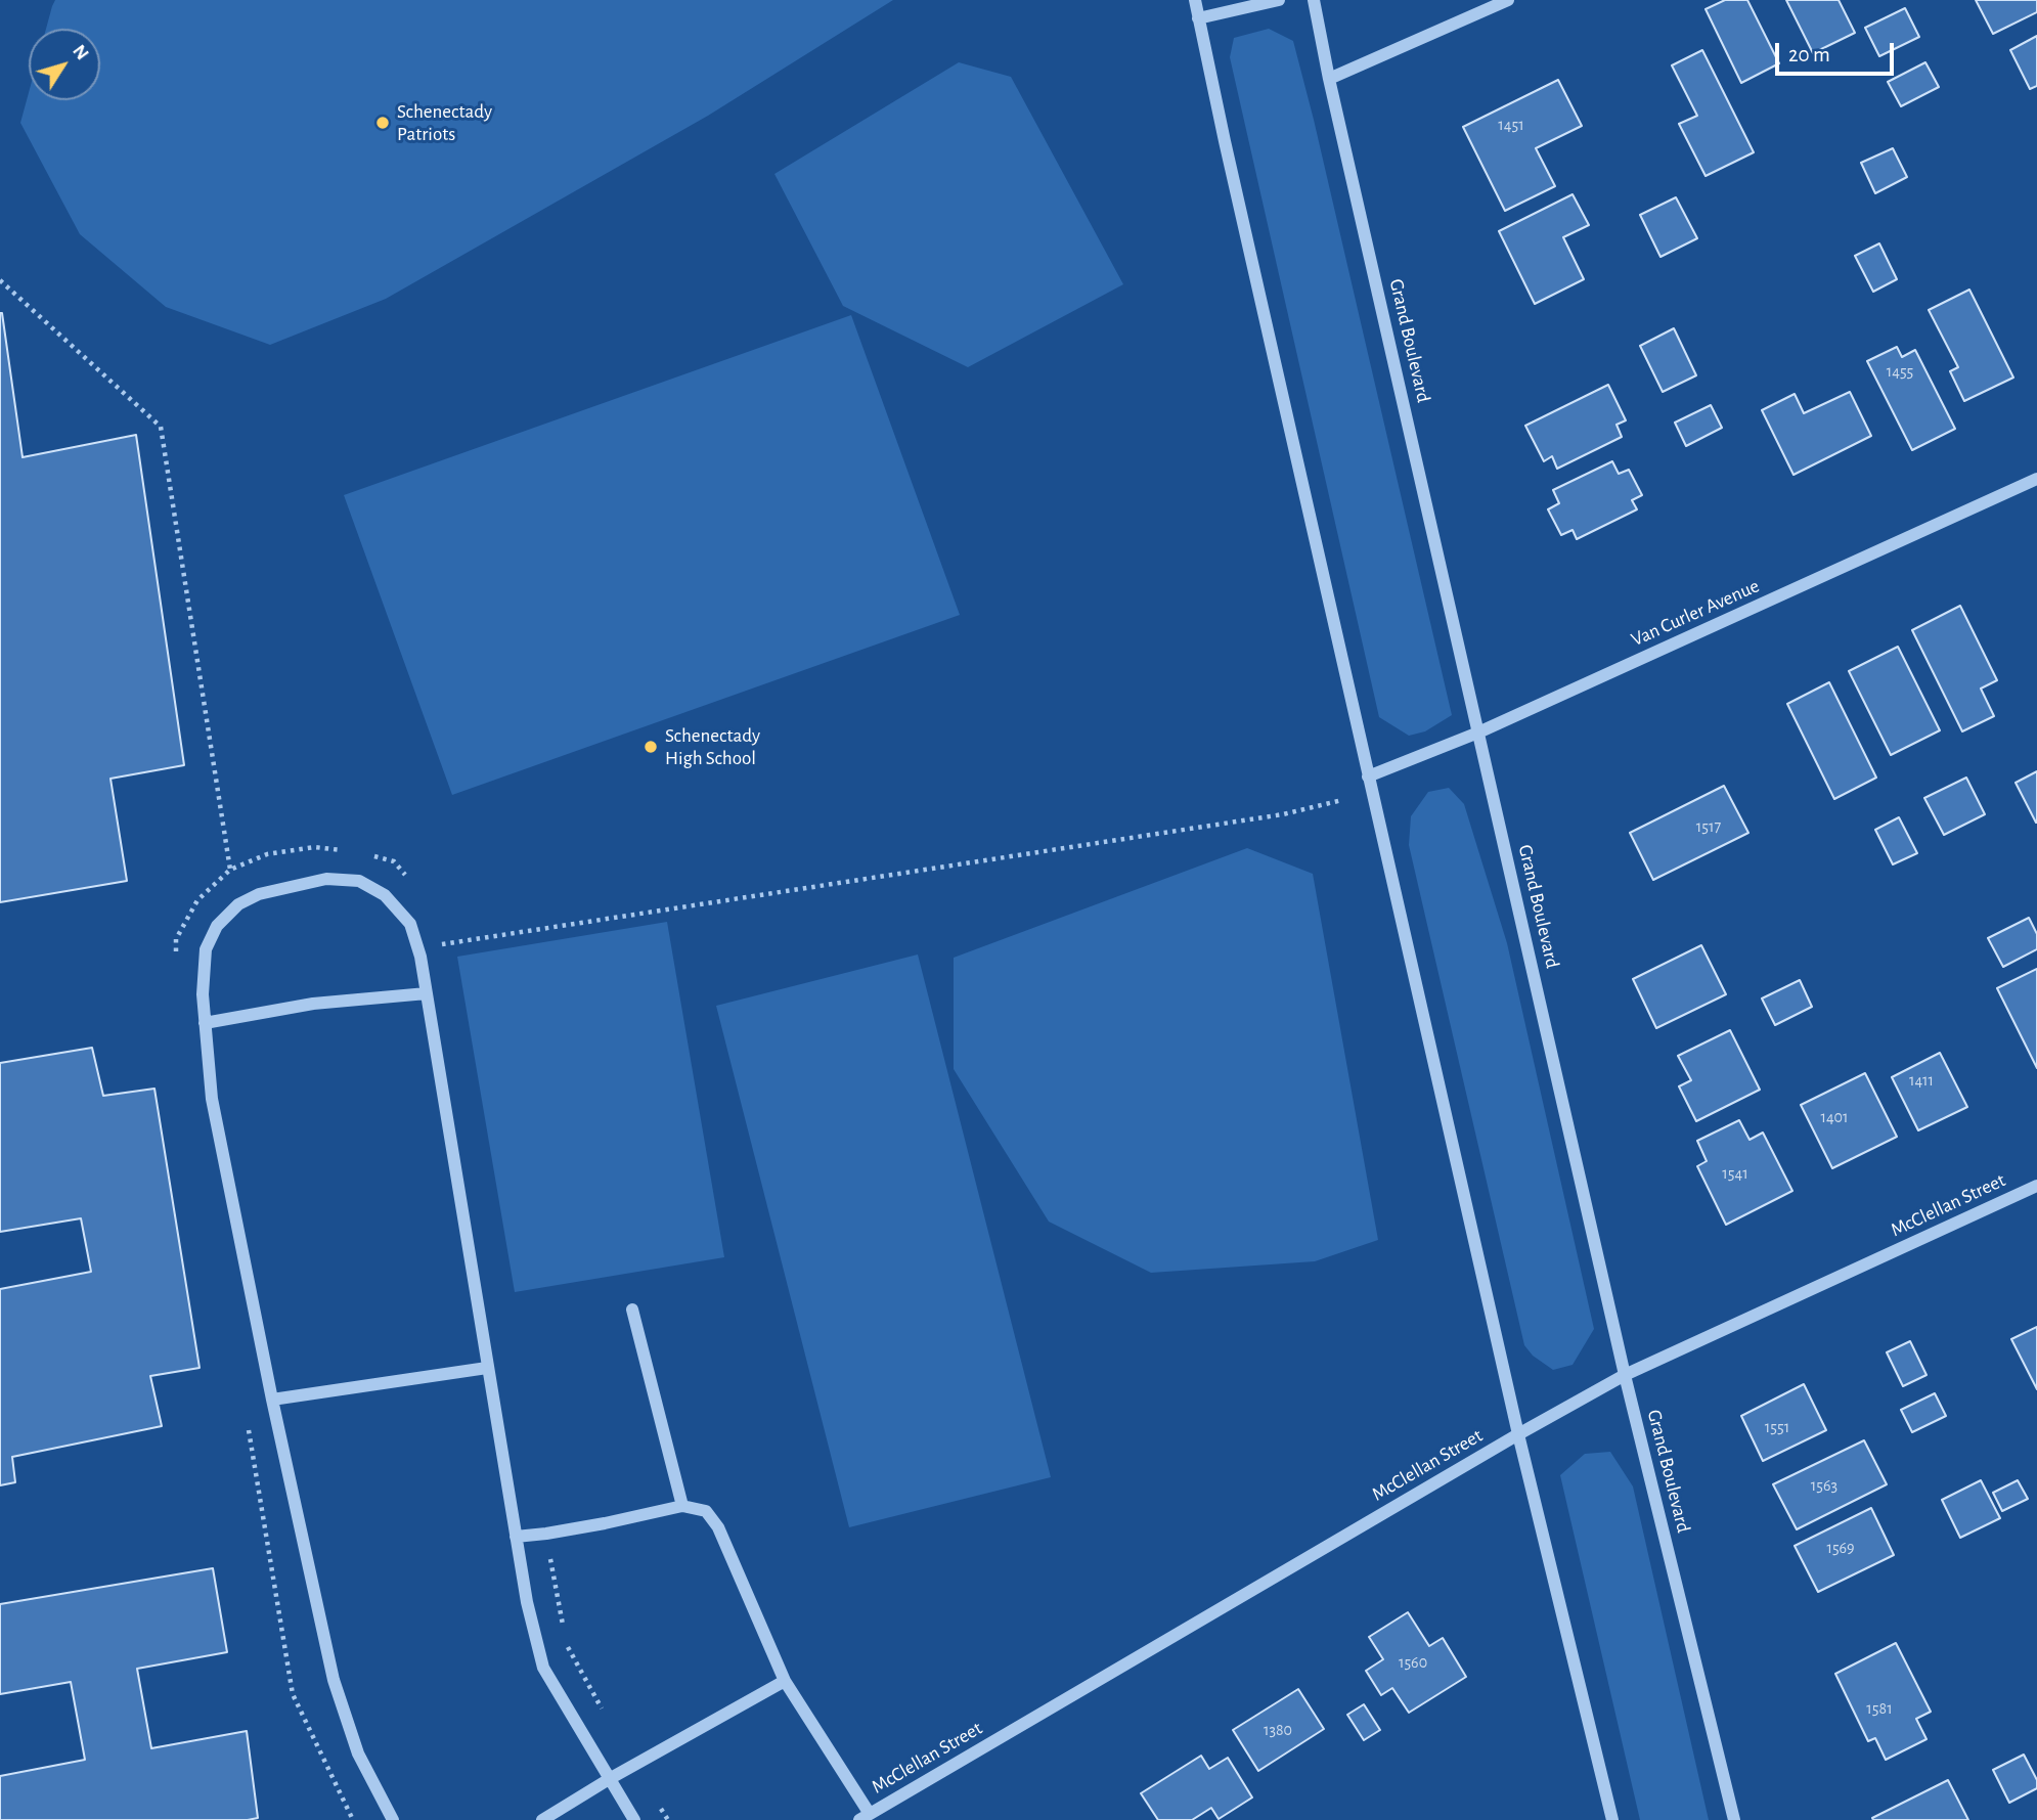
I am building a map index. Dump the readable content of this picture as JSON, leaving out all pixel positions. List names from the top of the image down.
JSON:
{
  "streets": {
    "street": ["Grand Boulevard", "Van Curler Avenue", "McClellan Street"]
  },
  "crossings": [
    ["Grand Boulevard", "Van Curler Avenue"],
    ["Grand Boulevard", "McClellan Street"]
  ],
  "places": ["Schenectady Patriots", "Schenectady High School"],
  "house_numbers": [
    "1451",
    "1455",
    "1517",
    "1411",
    "1401",
    "1541",
    "1551",
    "1563",
    "1569",
    "1560",
    "1581",
    "1380"
  ],
  "scale_bar": "20 m",
  "north": "top right"
}
